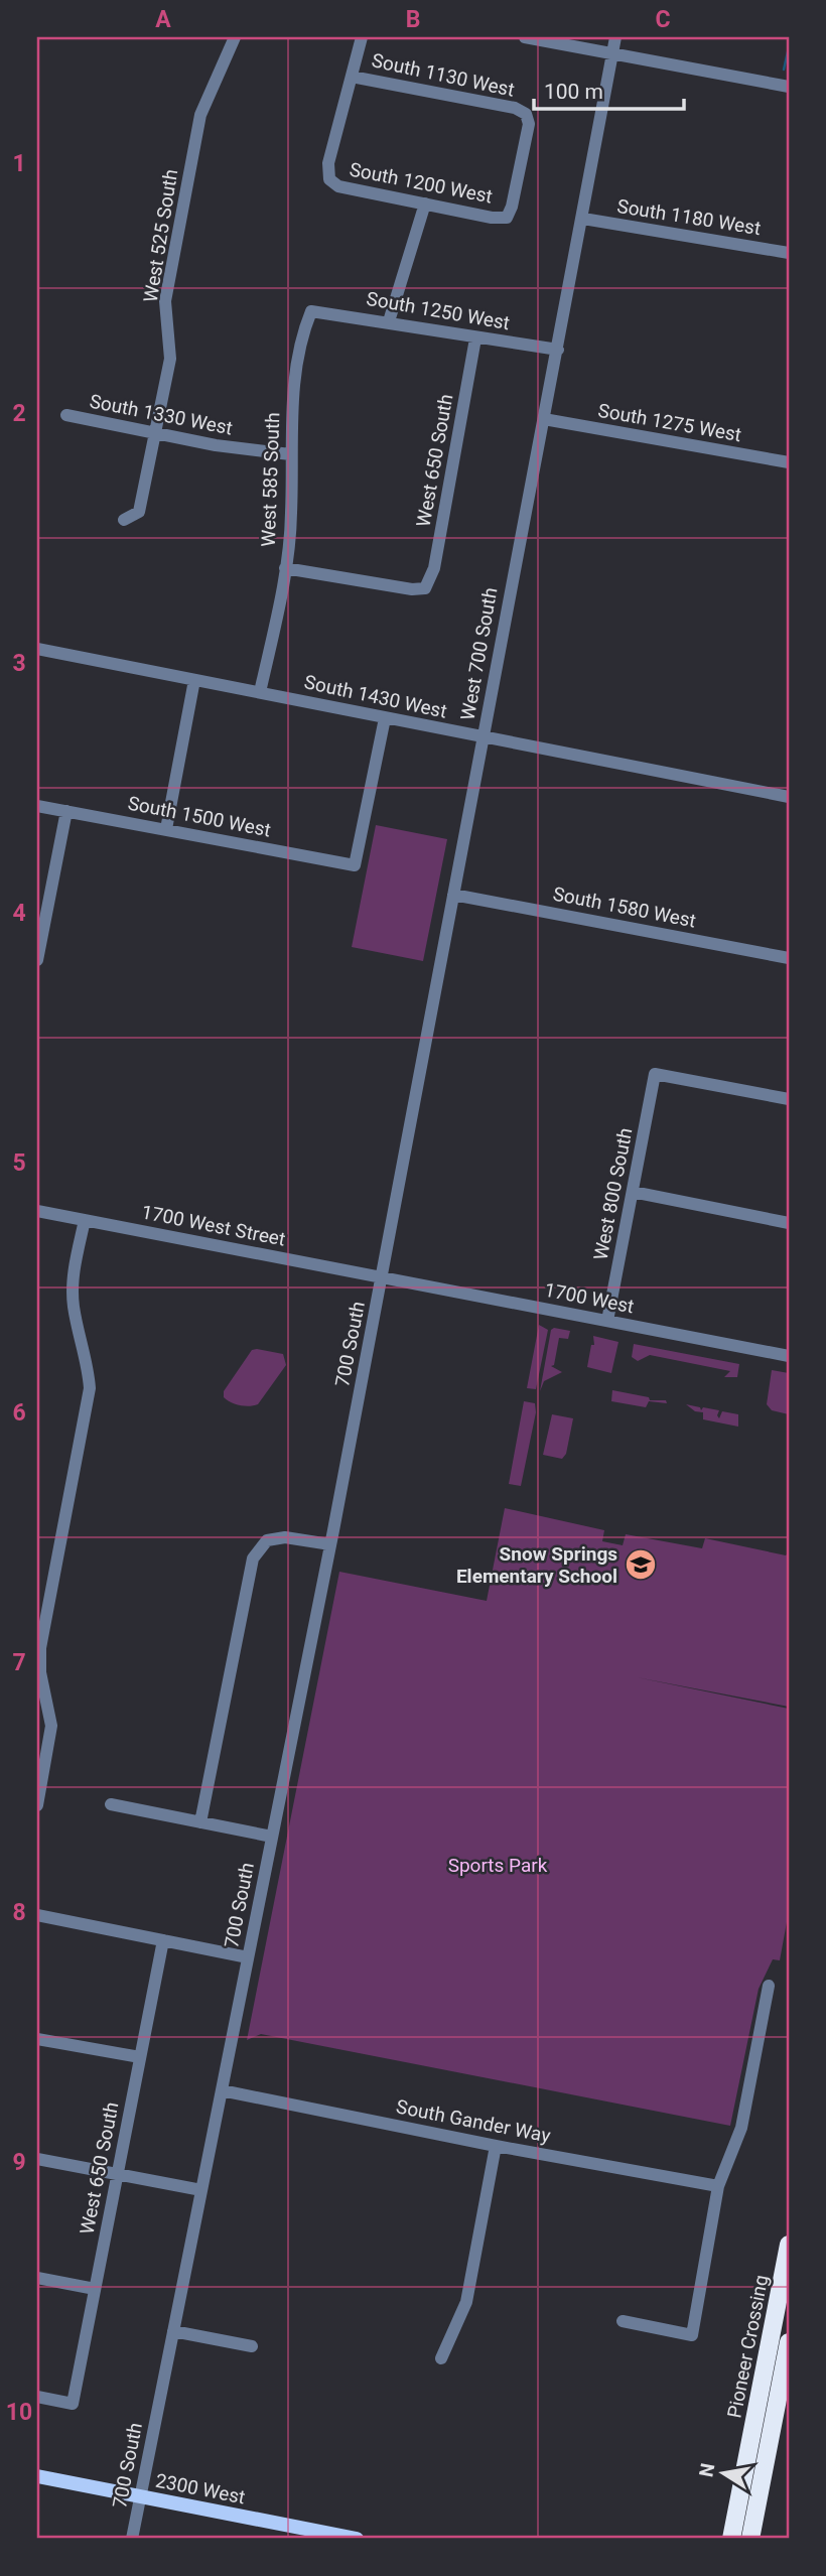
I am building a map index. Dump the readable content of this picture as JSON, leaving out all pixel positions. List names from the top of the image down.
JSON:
{
  "streets": {
    "highway": ["Pioneer Crossing"],
    "main road": ["2300 West"],
    "street": [
      "South 1130 West",
      "South 1200 West",
      "South 1180 West",
      "West 525 South",
      "South 1250 West",
      "South 1330 West",
      "South 1275 West",
      "West 650 South",
      "West 585 South",
      "West 700 South",
      "South 1430 West",
      "South 1500 West",
      "South 1580 West",
      "West 800 South",
      "1700 West Street",
      "1700 West",
      "700 South",
      "South Gander Way"
    ]
  },
  "crossings": [
    ["South 1130 West", "South 1200 West"],
    ["South 1180 West", "West 700 South"],
    ["West 525 South", "South 1330 West"],
    ["South 1250 West", "West 650 South"],
    ["South 1250 West", "West 585 South"],
    ["South 1250 West", "West 700 South"],
    ["South 1330 West", "West 585 South"],
    ["South 1275 West", "West 700 South"],
    ["West 650 South", "West 585 South"],
    ["West 585 South", "South 1430 West"],
    ["West 700 South", "South 1430 West"],
    ["West 700 South", "South 1580 West"],
    ["West 700 South", "1700 West Street"],
    ["West 700 South", "1700 West"],
    ["West 700 South", "700 South"],
    ["South 1430 West", "South 1500 West"],
    ["West 800 South", "1700 West"],
    ["1700 West Street", "1700 West"],
    ["1700 West Street", "700 South"],
    ["1700 West", "700 South"],
    ["700 South", "South Gander Way"],
    ["700 South", "2300 West"]
  ],
  "parks": ["Sports Park"],
  "places": {
    "school or university": ["Snow Springs Elementary School"]
  },
  "scale_bar": "100 m",
  "north": "left",
  "grid": {
    "columns": ["A", "B", "C"],
    "rows": [
      "1",
      "2",
      "3",
      "4",
      "5",
      "6",
      "7",
      "8",
      "9",
      "10"
    ]
  }
}
